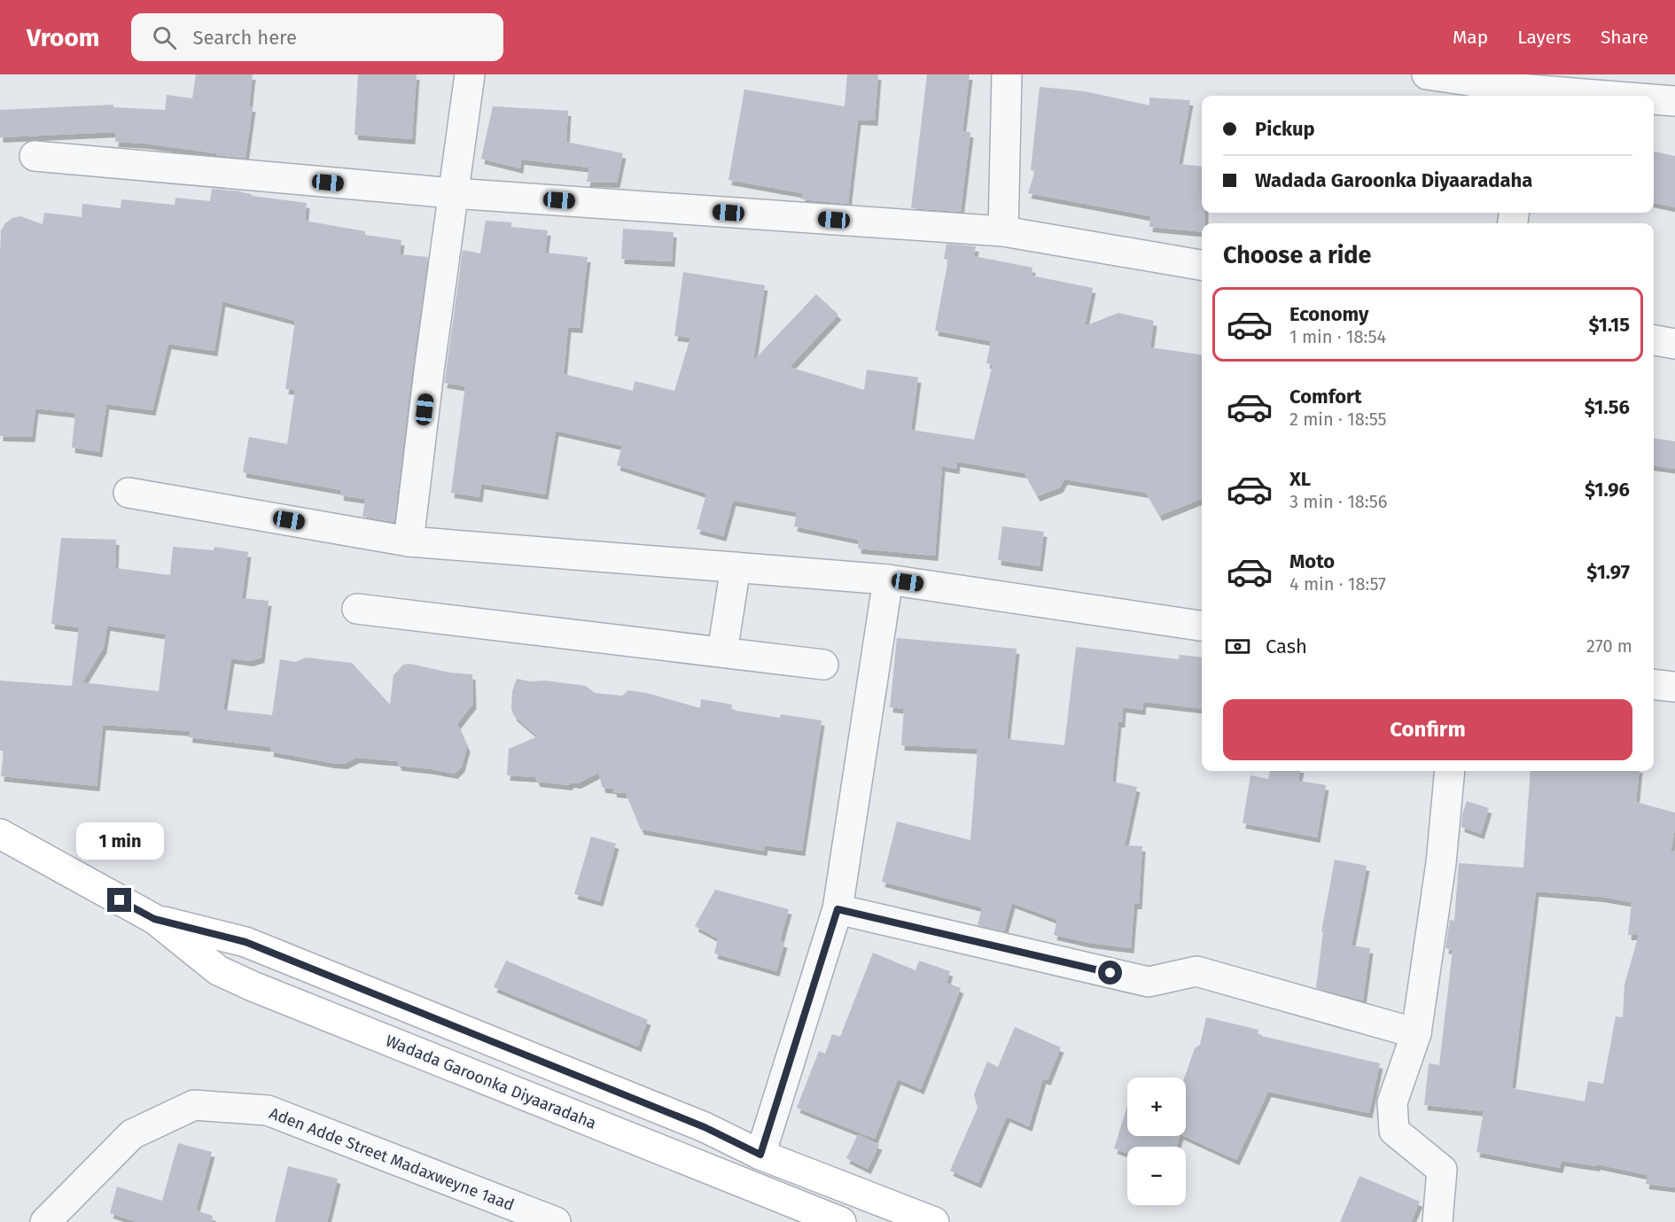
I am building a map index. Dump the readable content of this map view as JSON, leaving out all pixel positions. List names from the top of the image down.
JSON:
{
  "streets": {
    "main road": ["Wadada Garoonka Diyaaradaha"],
    "street": ["Aden Adde Street Madaxweyne 1aad"]
  },
  "page": {
    "header": "Vroom",
    "search": "Search here",
    "nav": ["Map", "Layers", "Share"],
    "banner": ["Pickup", "Wadada Garoonka Diyaaradaha"],
    "heading": "Choose a ride",
    "list": [
      {
        "name": "Economy",
        "note": "1 min · 18:54",
        "value": "$1.15"
      },
      {
        "name": "Comfort",
        "note": "2 min · 18:55",
        "value": "$1.56"
      },
      {
        "name": "XL",
        "note": "3 min · 18:56",
        "value": "$1.96"
      },
      {
        "name": "Moto",
        "note": "4 min · 18:57",
        "value": "$1.97"
      }
    ],
    "pay": ["Cash", "270 m"],
    "buttons": "Confirm",
    "bubble": "1 min",
    "map_buttons": ["+", "−"]
  }
}
